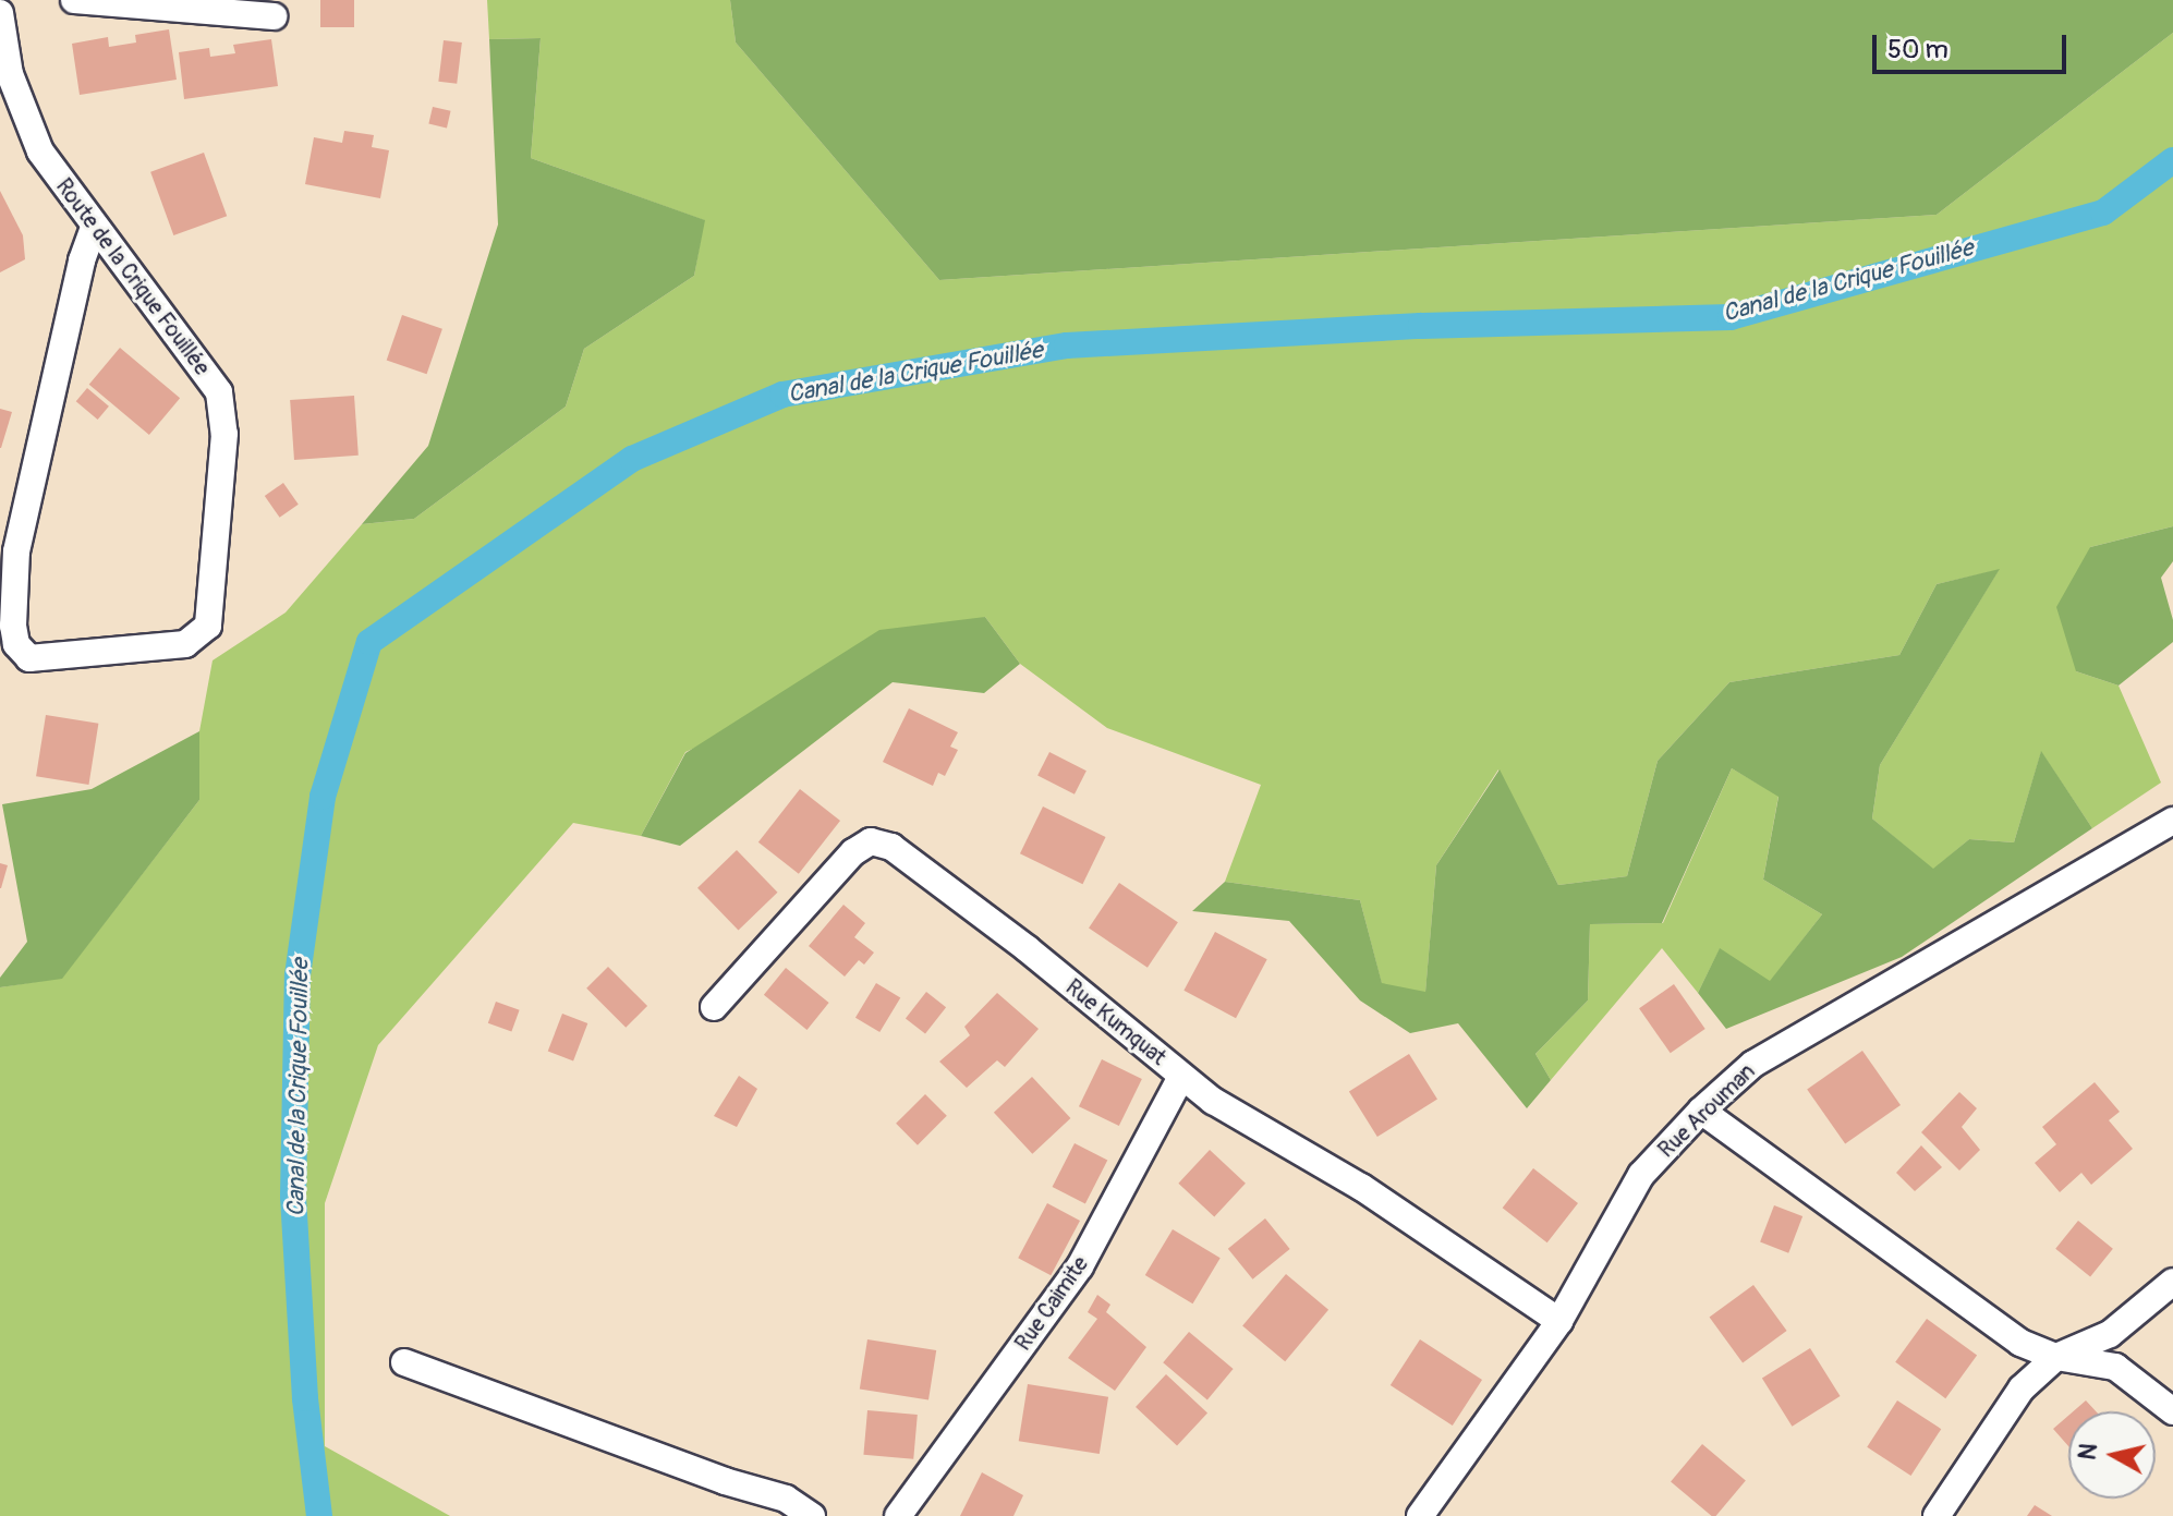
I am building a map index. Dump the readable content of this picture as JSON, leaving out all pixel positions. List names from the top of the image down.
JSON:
{
  "streets": {
    "street": [
      "Route de la Crique Fouillée",
      "Rue Kumquat",
      "Rue Arouman",
      "Rue Caimite"
    ]
  },
  "crossings": [
    ["Rue Kumquat", "Rue Arouman"],
    ["Rue Kumquat", "Rue Caimite"]
  ],
  "water": ["Canal de la Crique Fouillée"],
  "scale_bar": "50 m",
  "north": "left"
}
